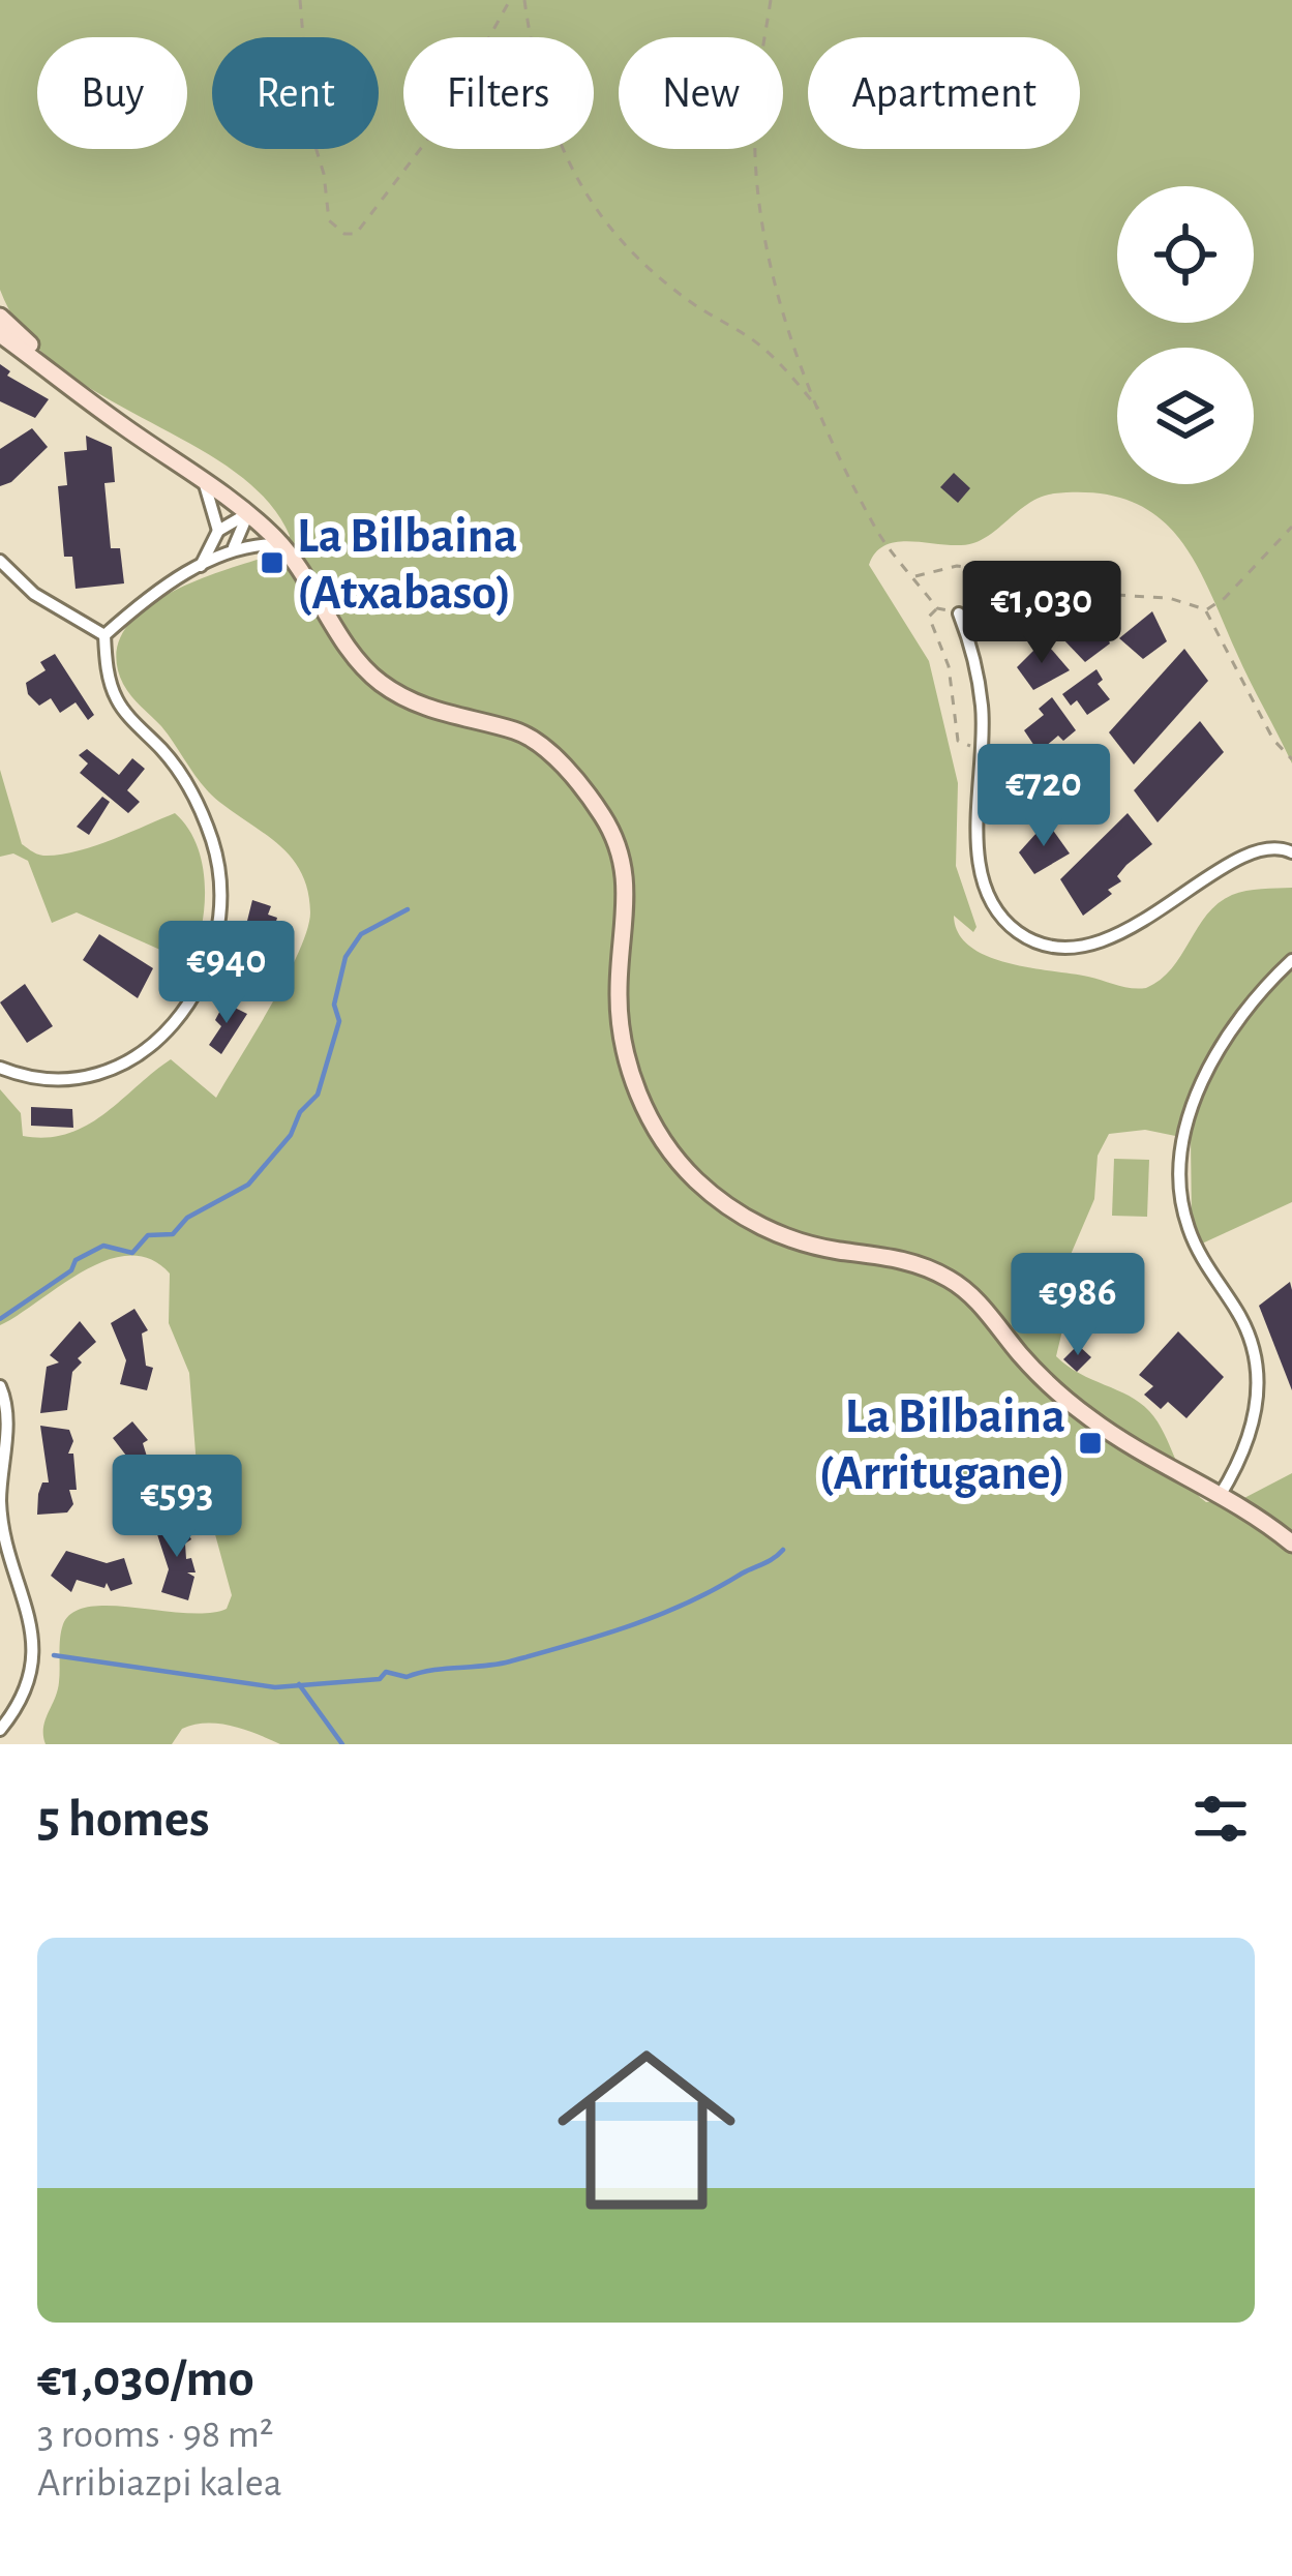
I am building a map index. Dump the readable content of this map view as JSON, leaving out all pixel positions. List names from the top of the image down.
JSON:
{
  "places": {
    "transit": ["La Bilbaina (Atxabaso)", "La Bilbaina (Arritugane)"]
  },
  "page": {
    "chip": [
      "Buy",
      "Rent",
      "Filters",
      "New",
      "Apartment"
    ],
    "price": [
      "€1,030",
      "€720",
      "€940",
      "€986",
      "€593"
    ],
    "heading": "5 homes",
    "list": [
      {
        "name": "€1,030/mo",
        "note": "3 rooms · 98 m² · Arribiazpi kalea"
      }
    ]
  }
}
